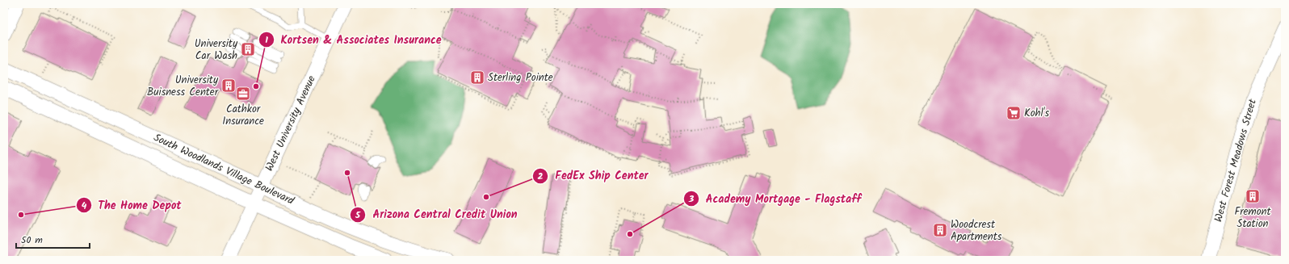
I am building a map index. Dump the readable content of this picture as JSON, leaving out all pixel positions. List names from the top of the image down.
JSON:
{
  "streets": {
    "street": ["West University Avenue", "West Forest Meadows Street", "South Woodlands Village Boulevard"]
  },
  "crossings": [
    ["West University Avenue", "South Woodlands Village Boulevard"]
  ],
  "places": {
    "building": [
      "University Car Wash",
      "Sterling Pointe",
      "University Buisness Center",
      "Fremont Station",
      "Woodcrest Apartments"
    ],
    "other": [
      "Kortsen & Associates Insurance",
      "Arizona Central Credit Union",
      "FedEx Ship Center",
      "The Home Depot",
      "Academy Mortgage - Flagstaff"
    ],
    "office": ["Cathkor Insurance"],
    "supermarket": ["Kohl's"]
  },
  "scale_bar": "50 m"
}
